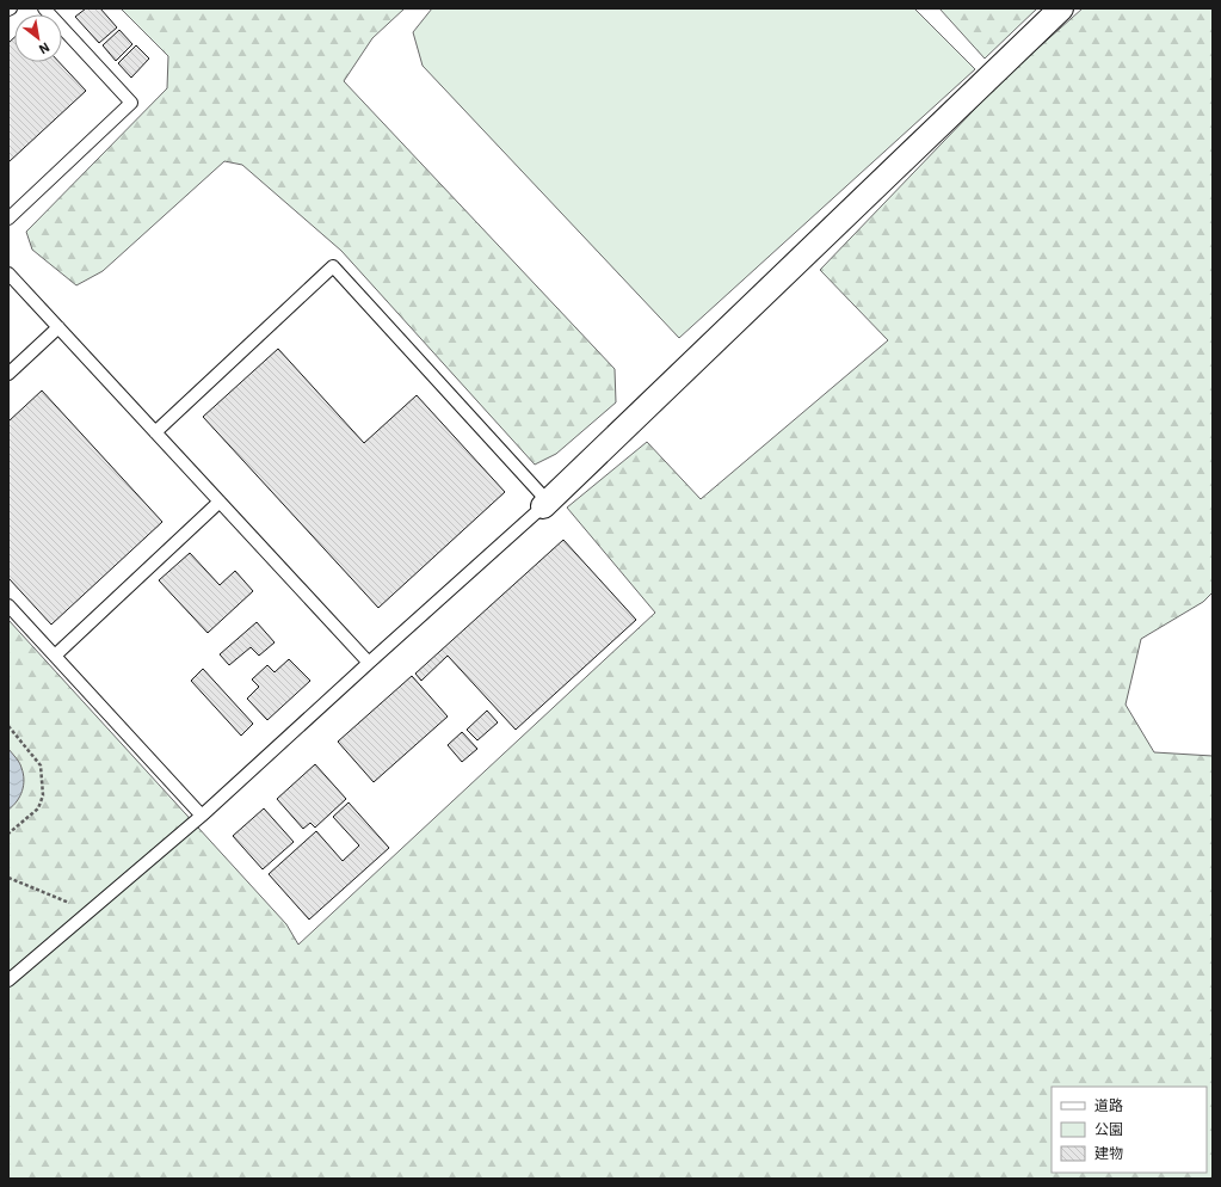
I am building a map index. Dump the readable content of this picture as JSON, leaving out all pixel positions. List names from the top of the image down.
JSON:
{
  "legend": ["道路", "公園", "建物"],
  "north": "bottom right"
}
